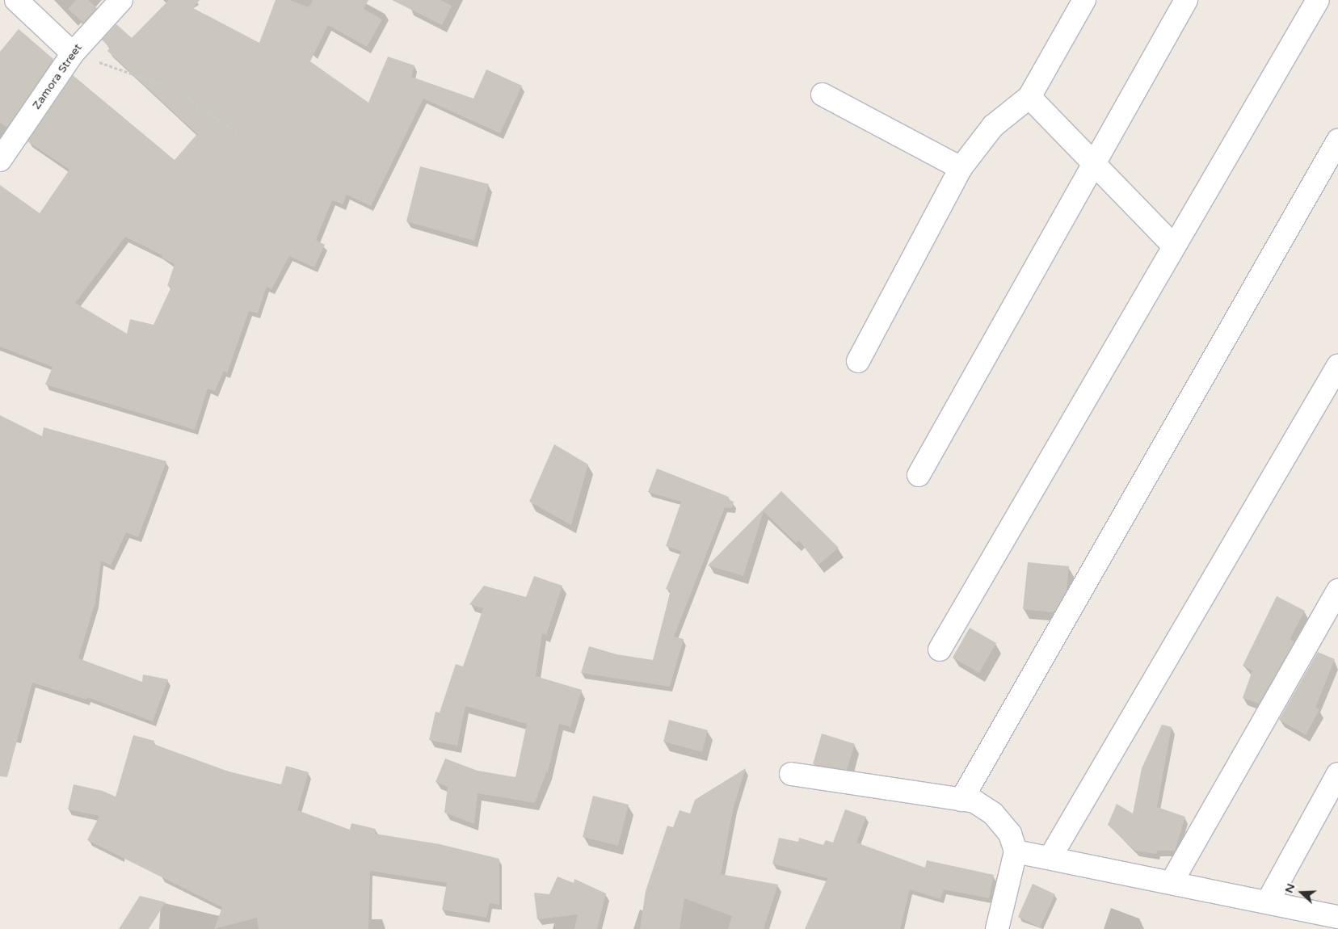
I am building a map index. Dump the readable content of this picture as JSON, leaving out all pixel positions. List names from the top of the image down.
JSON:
{
  "streets": {
    "street": ["Zamora Street"]
  },
  "north": "left"
}
